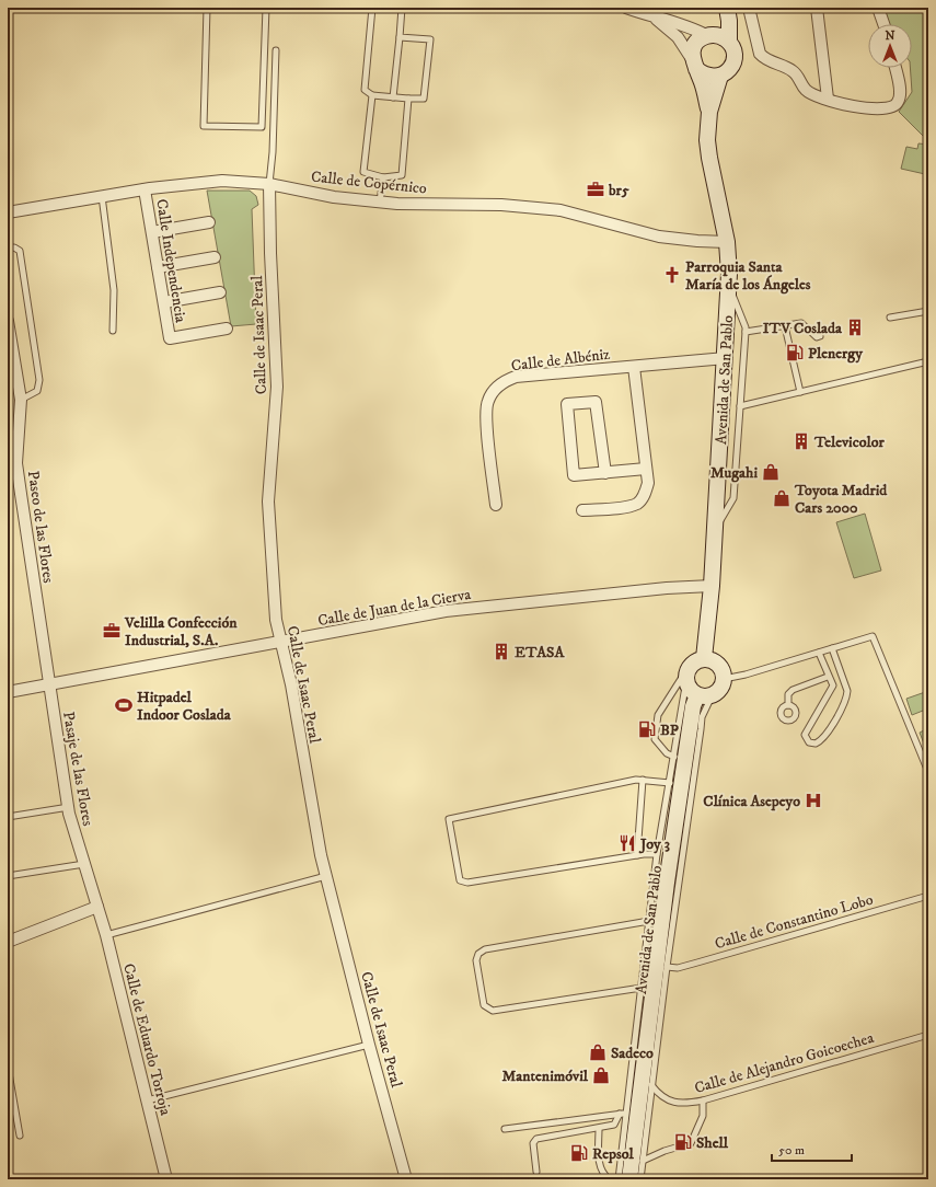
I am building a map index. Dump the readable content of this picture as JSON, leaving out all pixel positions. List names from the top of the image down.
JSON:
{
  "streets": {
    "street": [
      "Calle de Copérnico",
      "Calle Independencia",
      "Calle de Isaac Peral",
      "Calle de Albéniz",
      "Avenida de San Pablo",
      "Paseo de las Flores",
      "Calle de Juan de la Cierva",
      "Pasaje de las Flores",
      "Calle de Eduardo Torroja"
    ],
    "lane": ["Calle de Constantino Lobo", "Calle de Alejandro Goicoechea"]
  },
  "crossings": [
    ["Calle de Copérnico", "Calle Independencia"],
    ["Calle de Copérnico", "Calle de Isaac Peral"],
    ["Calle de Copérnico", "Avenida de San Pablo"],
    ["Calle de Isaac Peral", "Calle de Juan de la Cierva"],
    ["Calle de Albéniz", "Avenida de San Pablo"],
    ["Avenida de San Pablo", "Calle de Juan de la Cierva"],
    ["Avenida de San Pablo", "Calle de Constantino Lobo"],
    ["Avenida de San Pablo", "Calle de Alejandro Goicoechea"],
    ["Paseo de las Flores", "Calle de Juan de la Cierva"],
    ["Paseo de las Flores", "Pasaje de las Flores"],
    ["Calle de Juan de la Cierva", "Pasaje de las Flores"],
    ["Pasaje de las Flores", "Calle de Eduardo Torroja"]
  ],
  "places": {
    "office": ["br5", "Velilla Confección Industrial, S.A."],
    "church": ["Parroquia Santa María de los Ángeles"],
    "building": ["ITV Coslada", "Televicolor", "ETASA"],
    "fuel station": [
      "Plenergy",
      "BP",
      "Shell",
      "Repsol"
    ],
    "shop": [
      "Mugahi",
      "Toyota Madrid Cars 2000",
      "Sadeco",
      "Mantenimóvil"
    ],
    "sports": ["Hitpadel Indoor Coslada"],
    "hospital": ["Clínica Asepeyo"],
    "restaurant": ["Joy 3"]
  },
  "scale_bar": "50 m",
  "north": "top"
}
